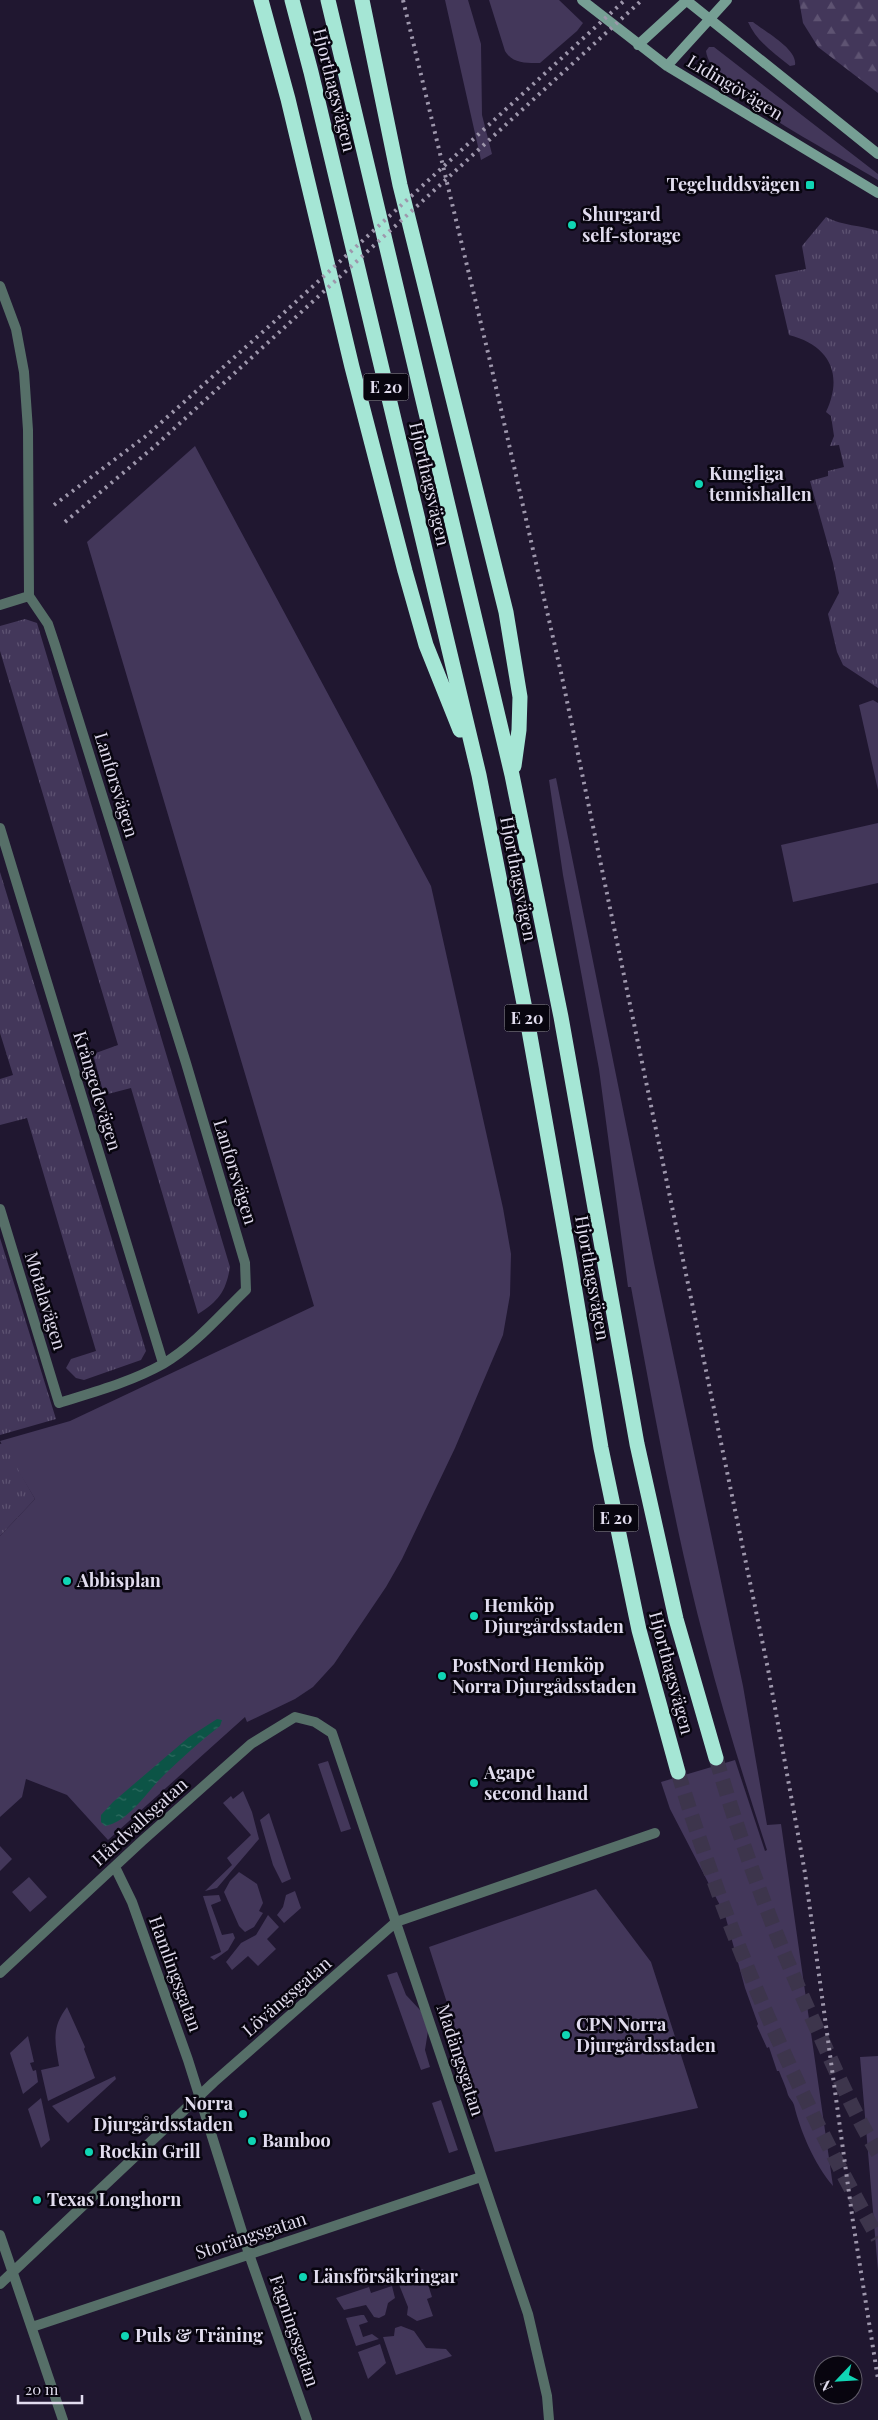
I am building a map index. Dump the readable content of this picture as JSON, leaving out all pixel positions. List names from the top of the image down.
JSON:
{
  "streets": {
    "highway": ["Hjorthagsvägen", "E 20"],
    "main road": ["Lidingövägen"],
    "street": [
      "Lanforsvägen",
      "Krångedevägen",
      "Motalavägen",
      "Hårdvallsgatan",
      "Hamlingsgatan",
      "Lövängsgatan",
      "Madängsgatan",
      "Storängsgatan",
      "Fagningsgatan"
    ]
  },
  "crossings": [
    ["Lanforsvägen", "Krångedevägen"],
    ["Lanforsvägen", "Motalavägen"],
    ["Krångedevägen", "Motalavägen"],
    ["Hårdvallsgatan", "Hamlingsgatan"],
    ["Hårdvallsgatan", "Madängsgatan"],
    ["Hamlingsgatan", "Lövängsgatan"],
    ["Hamlingsgatan", "Storängsgatan"],
    ["Hamlingsgatan", "Fagningsgatan"],
    ["Lövängsgatan", "Madängsgatan"],
    ["Madängsgatan", "Storängsgatan"],
    ["Storängsgatan", "Fagningsgatan"]
  ],
  "places": {
    "transit": ["Tegeluddsvägen"],
    "other": [
      "Shurgard self-storage",
      "Kungliga tennishallen",
      "Abbisplan",
      "Hemköp Djurgårdsstaden",
      "PostNord Hemköp Norra Djurgådsstaden",
      "Agape second hand",
      "CPN Norra Djurgårdsstaden",
      "Norra Djurgårdsstaden",
      "Bamboo",
      "Rockin Grill",
      "Texas Longhorn",
      "Länsförsäkringar",
      "Puls & Träning"
    ]
  },
  "scale_bar": "20 m",
  "north": "bottom left"
}
